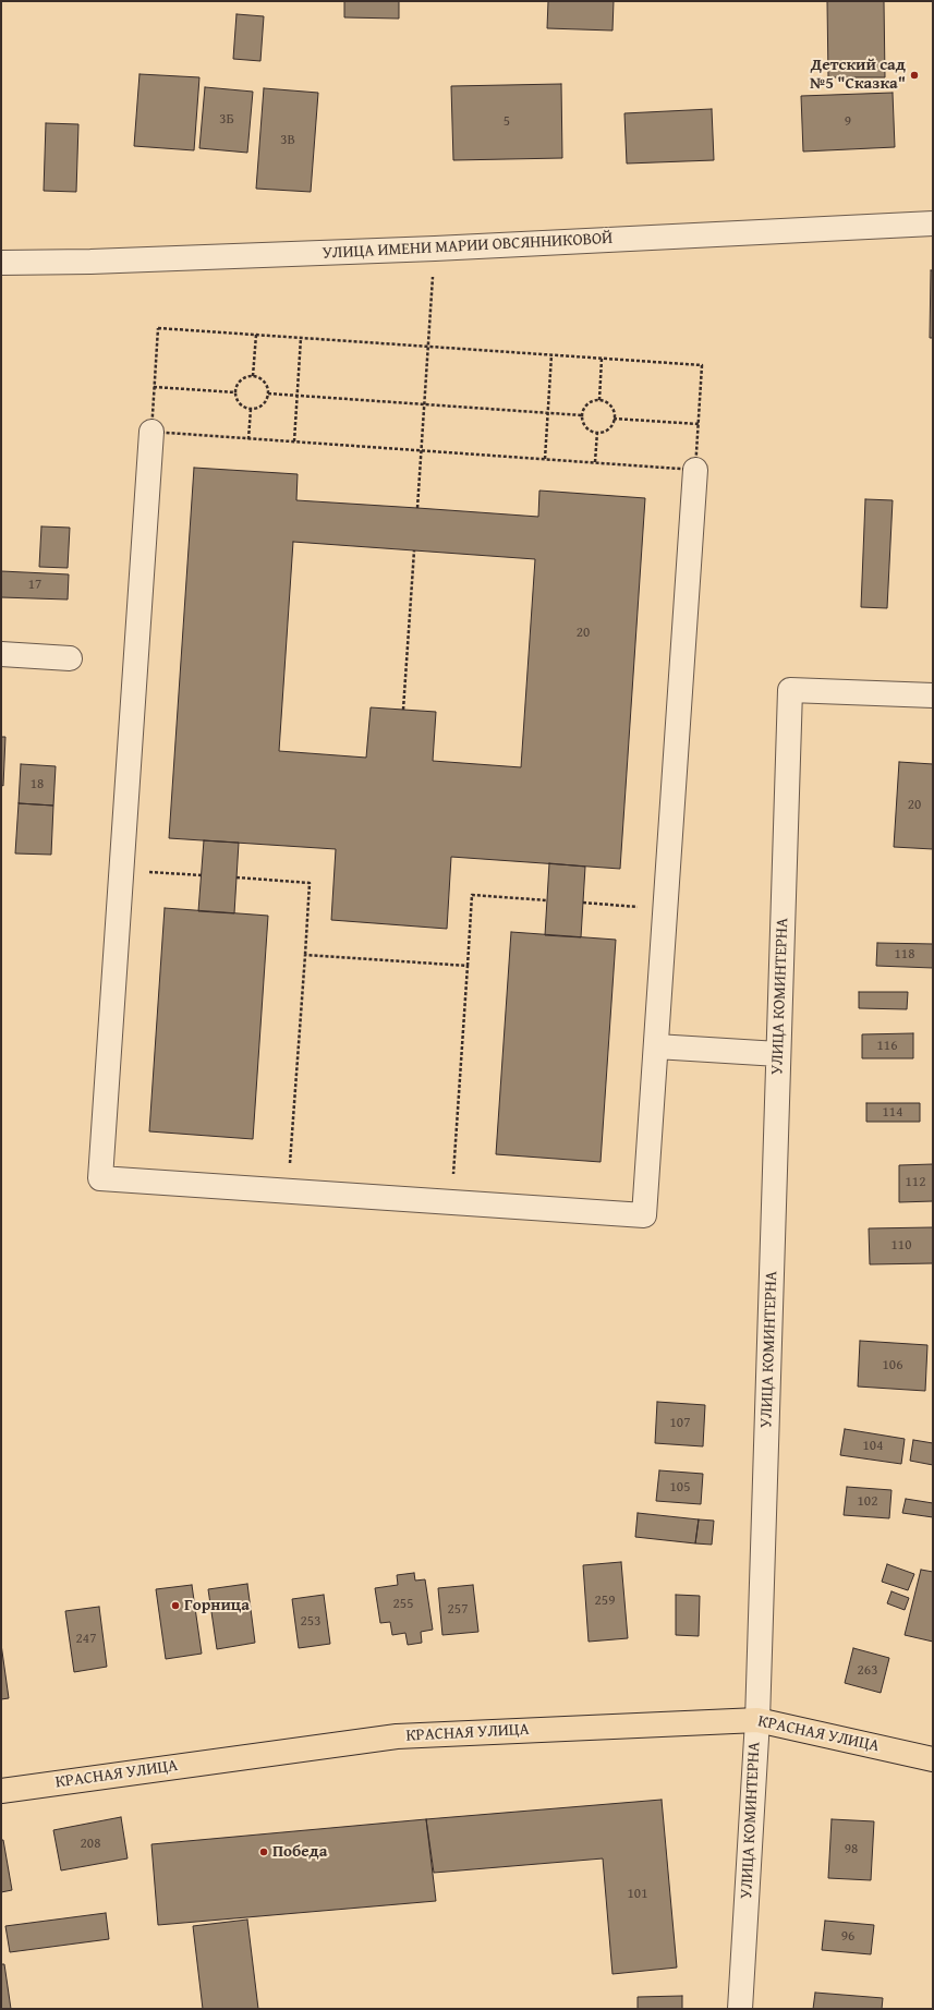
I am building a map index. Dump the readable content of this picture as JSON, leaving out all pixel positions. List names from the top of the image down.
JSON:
{
  "streets": {
    "main road": ["КРАСНАЯ УЛИЦА"],
    "street": ["УЛИЦА ИМЕНИ МАРИИ ОВСЯННИКОВОЙ", "УЛИЦА КОМИНТЕРНА"]
  },
  "crossings": [
    ["УЛИЦА КОМИНТЕРНА", "КРАСНАЯ УЛИЦА"]
  ],
  "places": ["Детский сад №5 \"Сказка\"", "Горница", "Победа"],
  "house_numbers": [
    "3Б",
    "5",
    "9",
    "3В",
    "17",
    "20",
    "18",
    "20",
    "118",
    "116",
    "114",
    "112",
    "110",
    "106",
    "107",
    "104",
    "105",
    "102",
    "259",
    "255",
    "257",
    "253",
    "247",
    "263",
    "208",
    "98",
    "101",
    "96"
  ]
}
